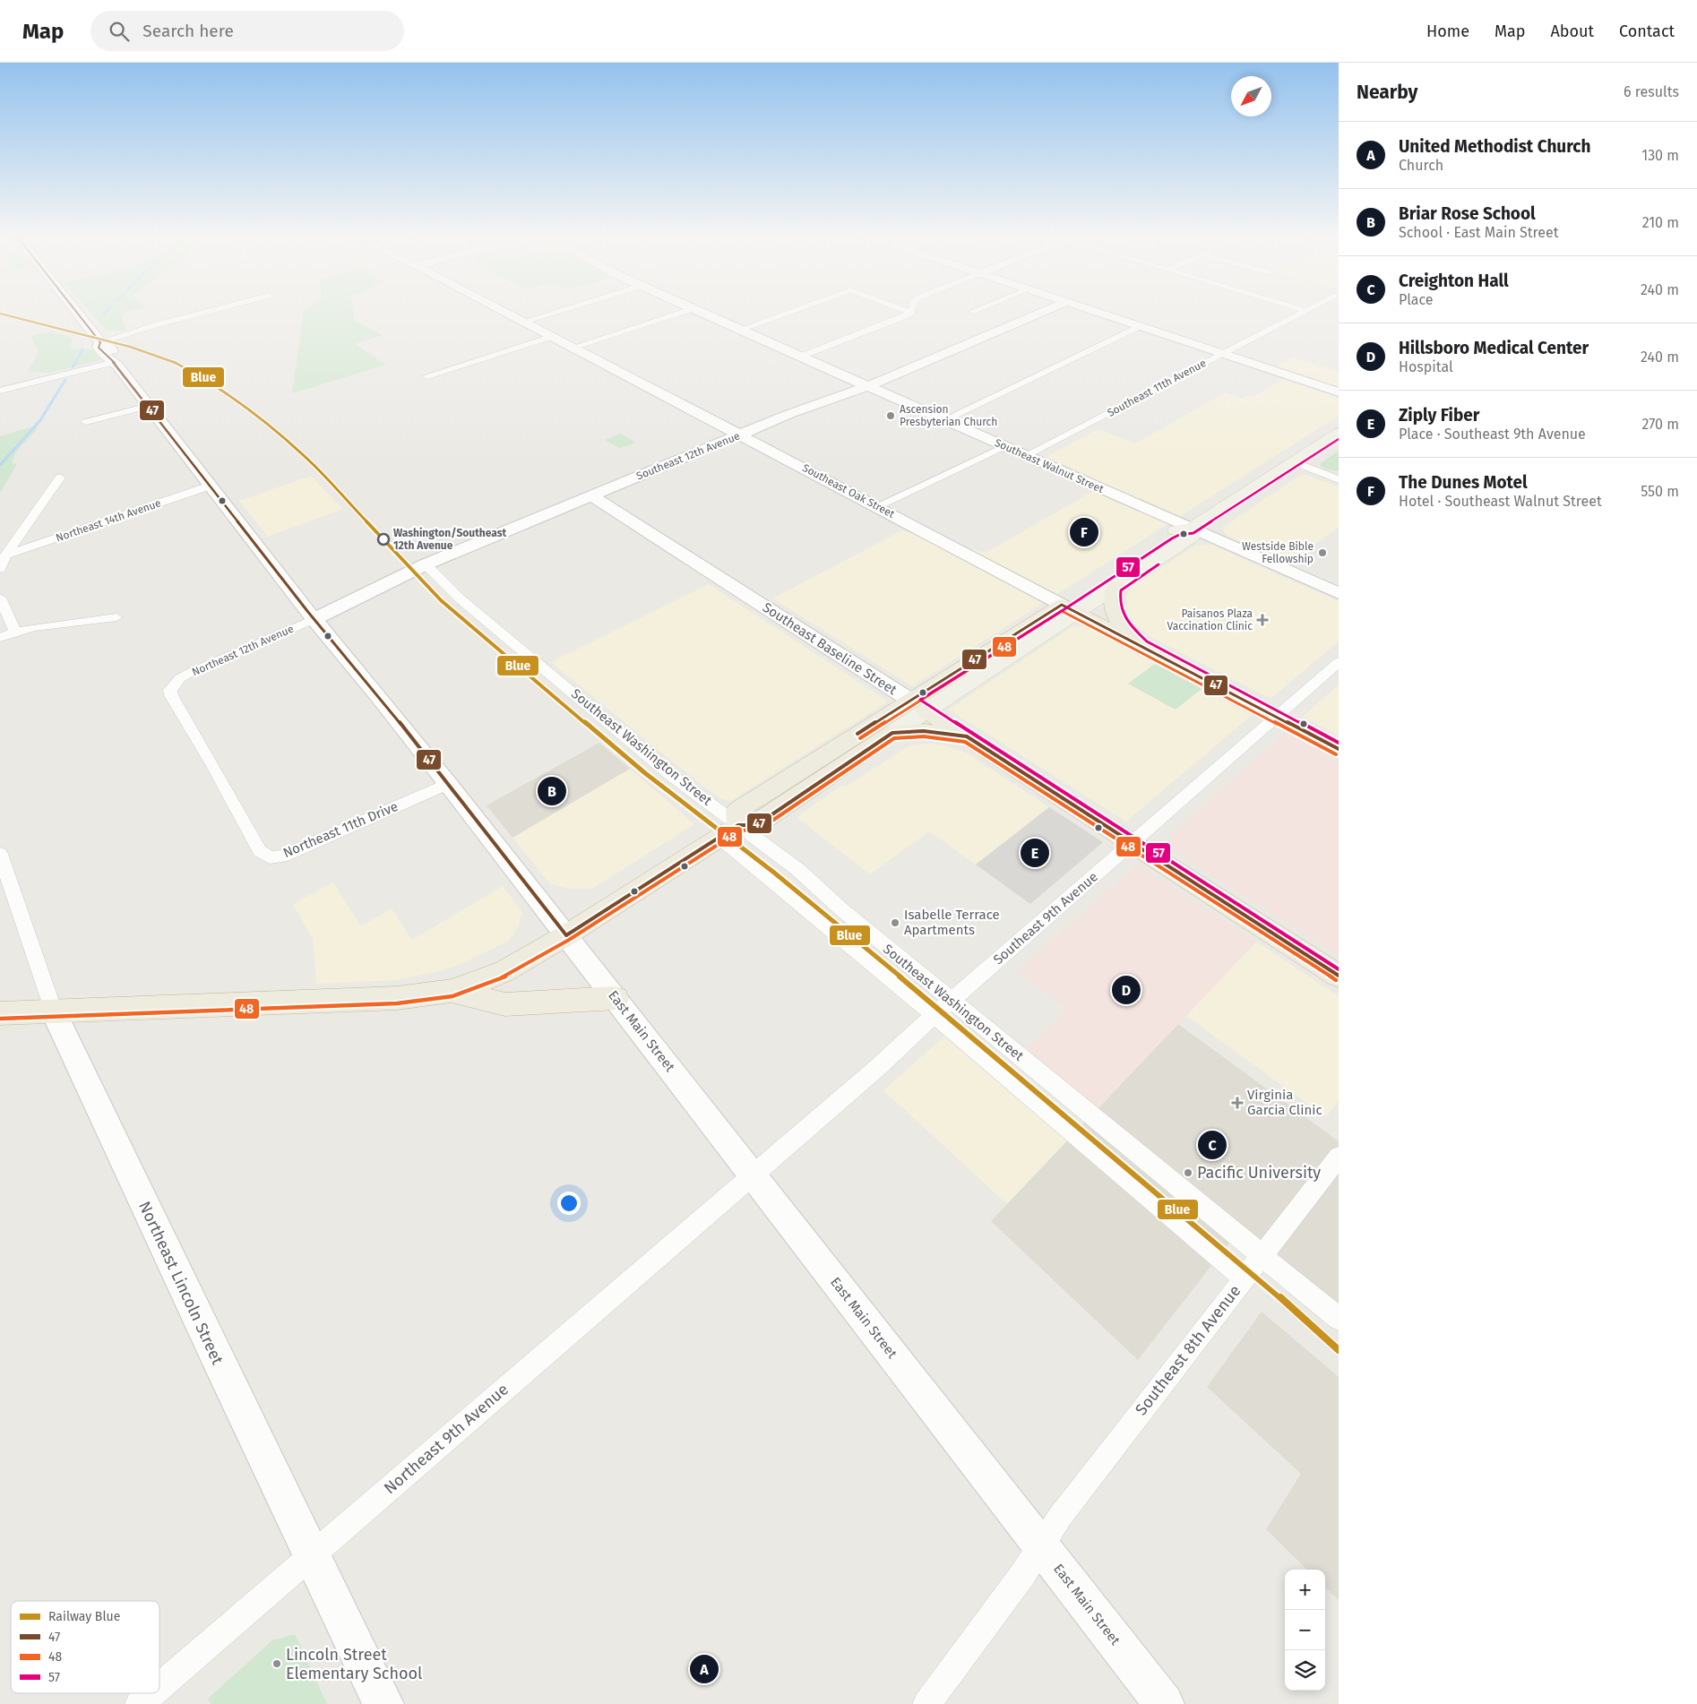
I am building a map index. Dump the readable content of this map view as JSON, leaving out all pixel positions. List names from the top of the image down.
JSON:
{
  "streets": {
    "highway": ["Southeast Oak Street", "Southeast Baseline Street"],
    "street": [
      "Southeast 11th Avenue",
      "Southeast 12th Avenue",
      "Southeast Walnut Street",
      "Northeast 14th Avenue",
      "Northeast 12th Avenue",
      "Southeast Washington Street",
      "Northeast 11th Drive",
      "Southeast 9th Avenue",
      "East Main Street",
      "Northeast Lincoln Street",
      "Southeast 8th Avenue",
      "Northeast 9th Avenue"
    ]
  },
  "crossings": [
    ["Southeast 11th Avenue", "Southeast Walnut Street"],
    ["Southeast 12th Avenue", "Southeast Walnut Street"],
    ["Southeast 12th Avenue", "Southeast Oak Street"],
    ["Southeast 12th Avenue", "Southeast Baseline Street"],
    ["Southeast 12th Avenue", "Northeast 12th Avenue"],
    ["Southeast 12th Avenue", "Southeast Washington Street"],
    ["Southeast 12th Avenue", "East Main Street"],
    ["Southeast Oak Street", "Southeast 9th Avenue"],
    ["Northeast 14th Avenue", "East Main Street"],
    ["Southeast Baseline Street", "Southeast 9th Avenue"],
    ["Northeast 12th Avenue", "Northeast 11th Drive"],
    ["Northeast 12th Avenue", "East Main Street"],
    ["Southeast Washington Street", "Southeast 9th Avenue"],
    ["Southeast Washington Street", "Southeast 8th Avenue"],
    ["Northeast 11th Drive", "East Main Street"],
    ["Southeast 9th Avenue", "East Main Street"],
    ["Southeast 9th Avenue", "Northeast 9th Avenue"],
    ["East Main Street", "Southeast 8th Avenue"],
    ["East Main Street", "Northeast 9th Avenue"],
    ["Northeast Lincoln Street", "Northeast 9th Avenue"]
  ],
  "places": {
    "other": [
      "Ascension Presbyterian Church",
      "Washington/Southeast 12th Avenue",
      "Westside Bible Fellowship",
      "Isabelle Terrace Apartments",
      "Pacific University",
      "Lincoln Street Elementary School"
    ],
    "health": ["Paisanos Plaza Vaccination Clinic", "Virginia Garcia Clinic"]
  },
  "lines": [
    "transit line 47",
    "rail line Blue",
    "transit line 57",
    "transit line 48"
  ],
  "legend": [
    "Railway Blue",
    "47",
    "48",
    "57"
  ],
  "north": "bottom left",
  "page": {
    "header": "Map",
    "search": "Search here",
    "nav": [
      "Home",
      "Map",
      "About",
      "Contact"
    ],
    "heading": ["Nearby", "6 results"],
    "list": [
      {
        "mark": "A",
        "name": "United Methodist Church",
        "note": "Church",
        "value": "130 m"
      },
      {
        "mark": "B",
        "name": "Briar Rose School",
        "note": "School · East Main Street",
        "value": "210 m"
      },
      {
        "mark": "C",
        "name": "Creighton Hall",
        "note": "Place",
        "value": "240 m"
      },
      {
        "mark": "D",
        "name": "Hillsboro Medical Center",
        "note": "Hospital",
        "value": "240 m"
      },
      {
        "mark": "E",
        "name": "Ziply Fiber",
        "note": "Place · Southeast 9th Avenue",
        "value": "270 m"
      },
      {
        "mark": "F",
        "name": "The Dunes Motel",
        "note": "Hotel · Southeast Walnut Street",
        "value": "550 m"
      }
    ],
    "pins": [
      "F",
      "B",
      "E",
      "D",
      "C",
      "A"
    ],
    "map_buttons": ["+", "−"]
  }
}
